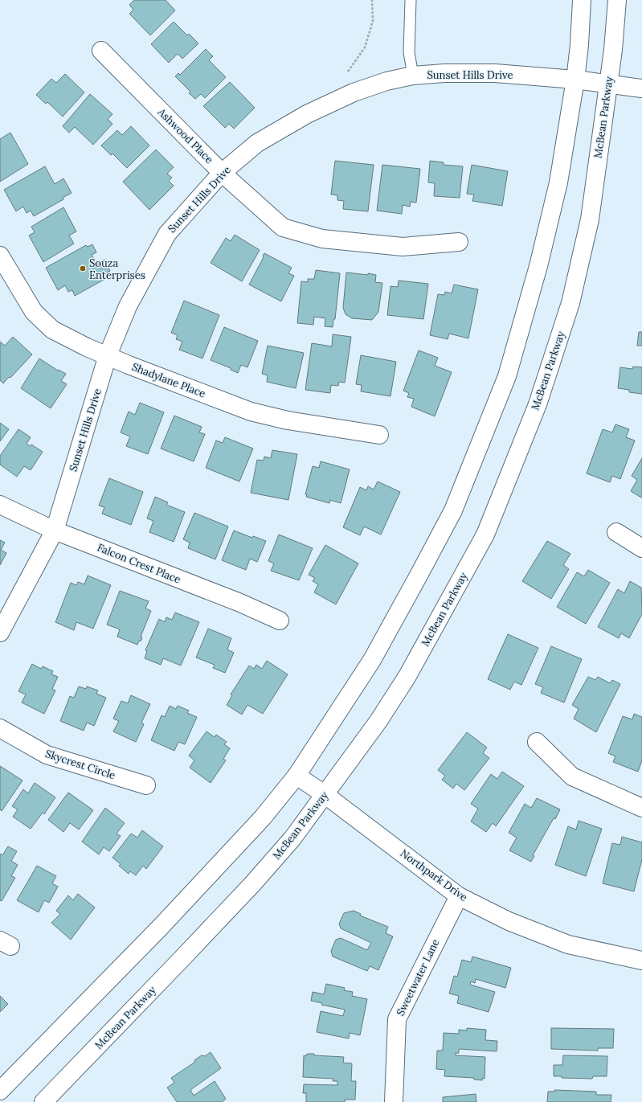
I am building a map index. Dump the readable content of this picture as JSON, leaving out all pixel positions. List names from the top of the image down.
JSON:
{
  "streets": {
    "street": [
      "Sunset Hills Drive",
      "McBean Parkway",
      "Ashwood Place",
      "Shadylane Place",
      "Falcon Crest Place",
      "Skycrest Circle",
      "Northpark Drive",
      "Sweetwater Lane"
    ]
  },
  "crossings": [
    ["Sunset Hills Drive", "McBean Parkway"],
    ["Sunset Hills Drive", "Ashwood Place"],
    ["Sunset Hills Drive", "Shadylane Place"],
    ["Sunset Hills Drive", "Falcon Crest Place"],
    ["McBean Parkway", "Northpark Drive"],
    ["Northpark Drive", "Sweetwater Lane"]
  ],
  "places": ["Souza Enterprises"]
}
